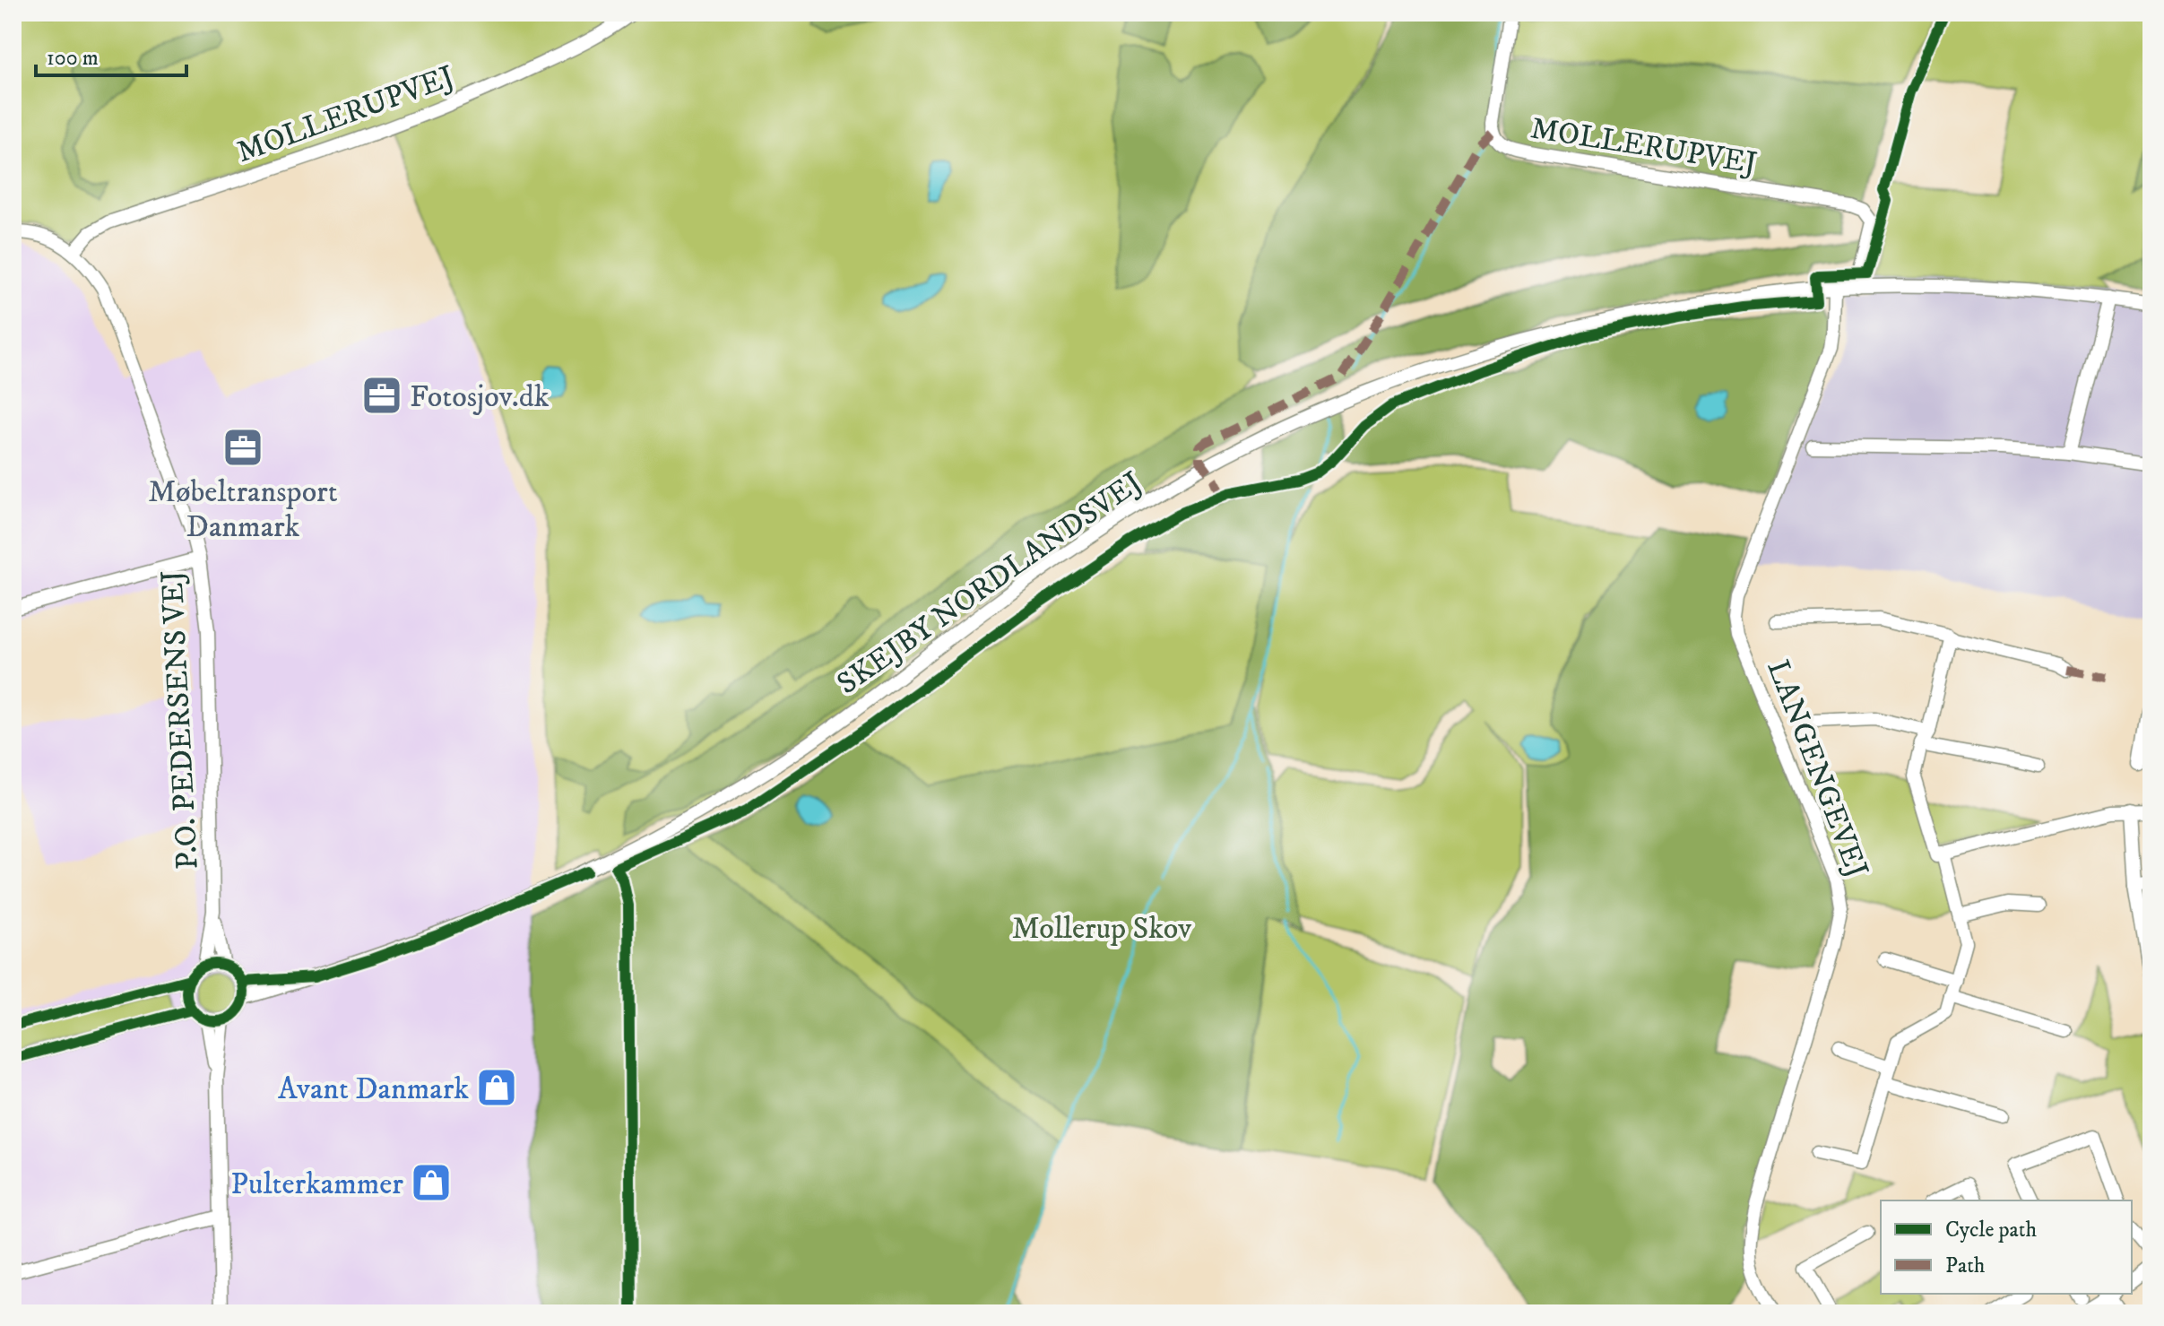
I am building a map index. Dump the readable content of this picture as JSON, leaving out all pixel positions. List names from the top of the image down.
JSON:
{
  "streets": {
    "street": [
      "MOLLERUPVEJ",
      "SKEJBY NORDLANDSVEJ",
      "P.O. PEDERSENS VEJ",
      "LANGENGEVEJ"
    ]
  },
  "crossings": [
    ["MOLLERUPVEJ", "SKEJBY NORDLANDSVEJ"],
    ["MOLLERUPVEJ", "P.O. PEDERSENS VEJ"],
    ["SKEJBY NORDLANDSVEJ", "P.O. PEDERSENS VEJ"],
    ["SKEJBY NORDLANDSVEJ", "LANGENGEVEJ"]
  ],
  "parks": ["Mollerup Skov"],
  "places": {
    "office": ["Fotosjov.dk", "Møbeltransport Danmark"],
    "shop": ["Avant Danmark", "Pulterkammer"]
  },
  "legend": ["Cycle path", "Path"],
  "scale_bar": "100 m"
}
